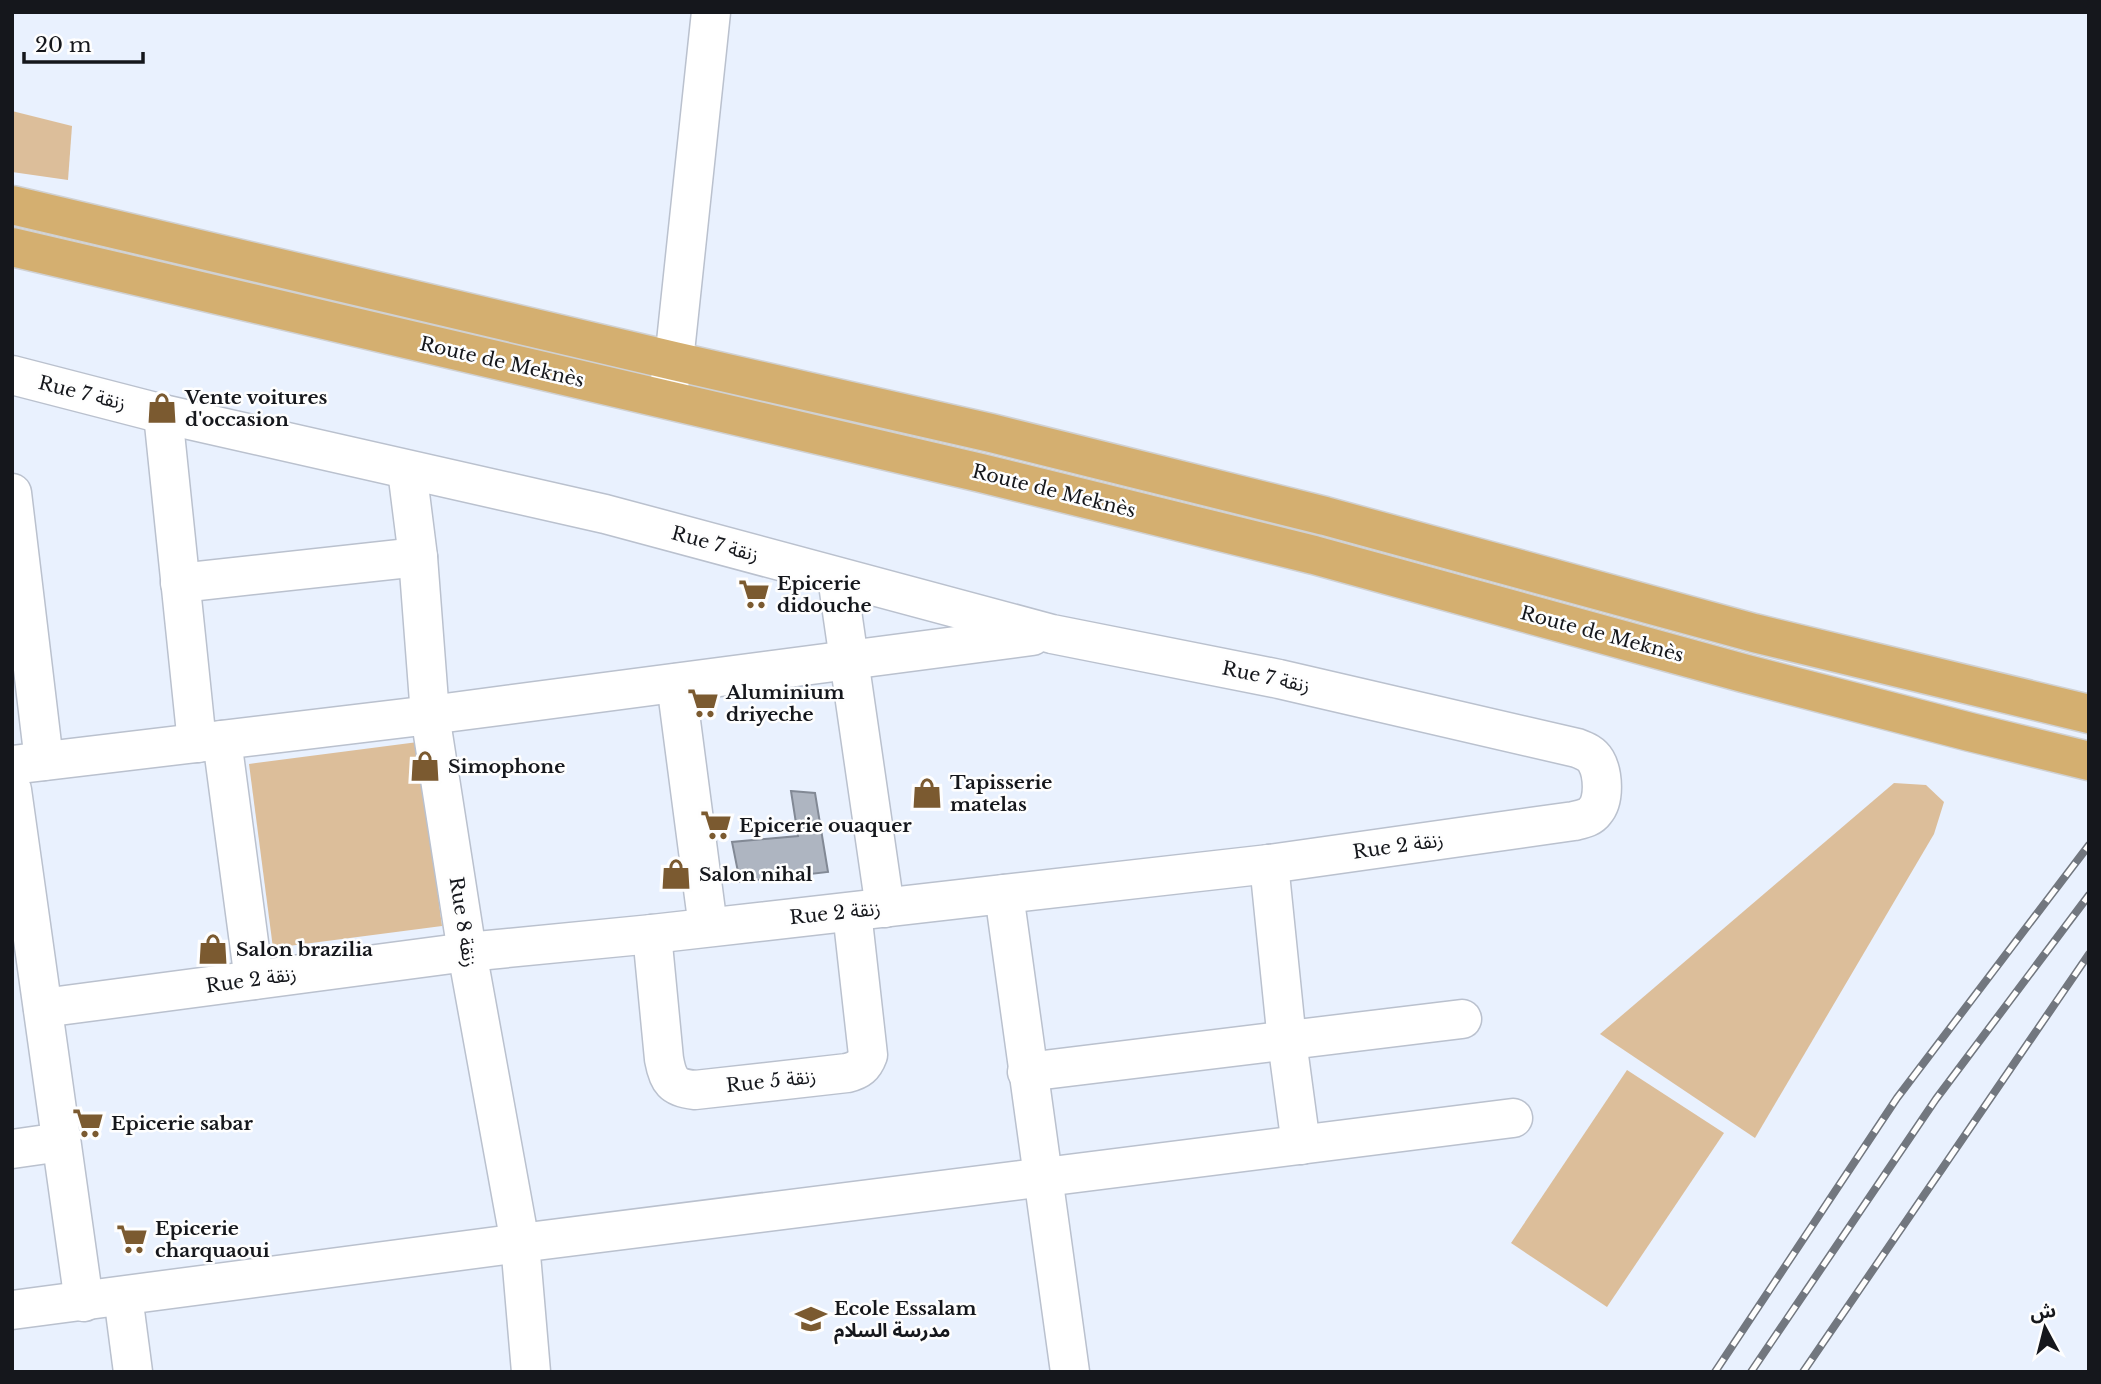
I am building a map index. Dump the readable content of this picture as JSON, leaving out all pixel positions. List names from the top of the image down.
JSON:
{
  "streets": {
    "main road": ["Route de Meknès"],
    "street": [
      "Rue 7 زنقة",
      "Rue 2 زنقة",
      "Rue 8 زنقة",
      "Rue 5 زنقة"
    ]
  },
  "crossings": [
    ["Rue 7 زنقة", "Rue 2 زنقة"],
    ["Rue 7 زنقة", "Rue 8 زنقة"],
    ["Rue 2 زنقة", "Rue 8 زنقة"],
    ["Rue 2 زنقة", "Rue 5 زنقة"]
  ],
  "places": {
    "shop": [
      "Vente voitures d'occasion",
      "Simophone",
      "Tapisserie matelas",
      "Salon nihal",
      "Salon brazilia"
    ],
    "supermarket": [
      "Epicerie didouche",
      "Aluminium driyeche",
      "Epicerie ouaquer",
      "Epicerie sabar",
      "Epicerie charquaoui"
    ],
    "school or university": ["Ecole Essalam مدرسة السلام"]
  },
  "scale_bar": "20 m",
  "north": "top"
}
